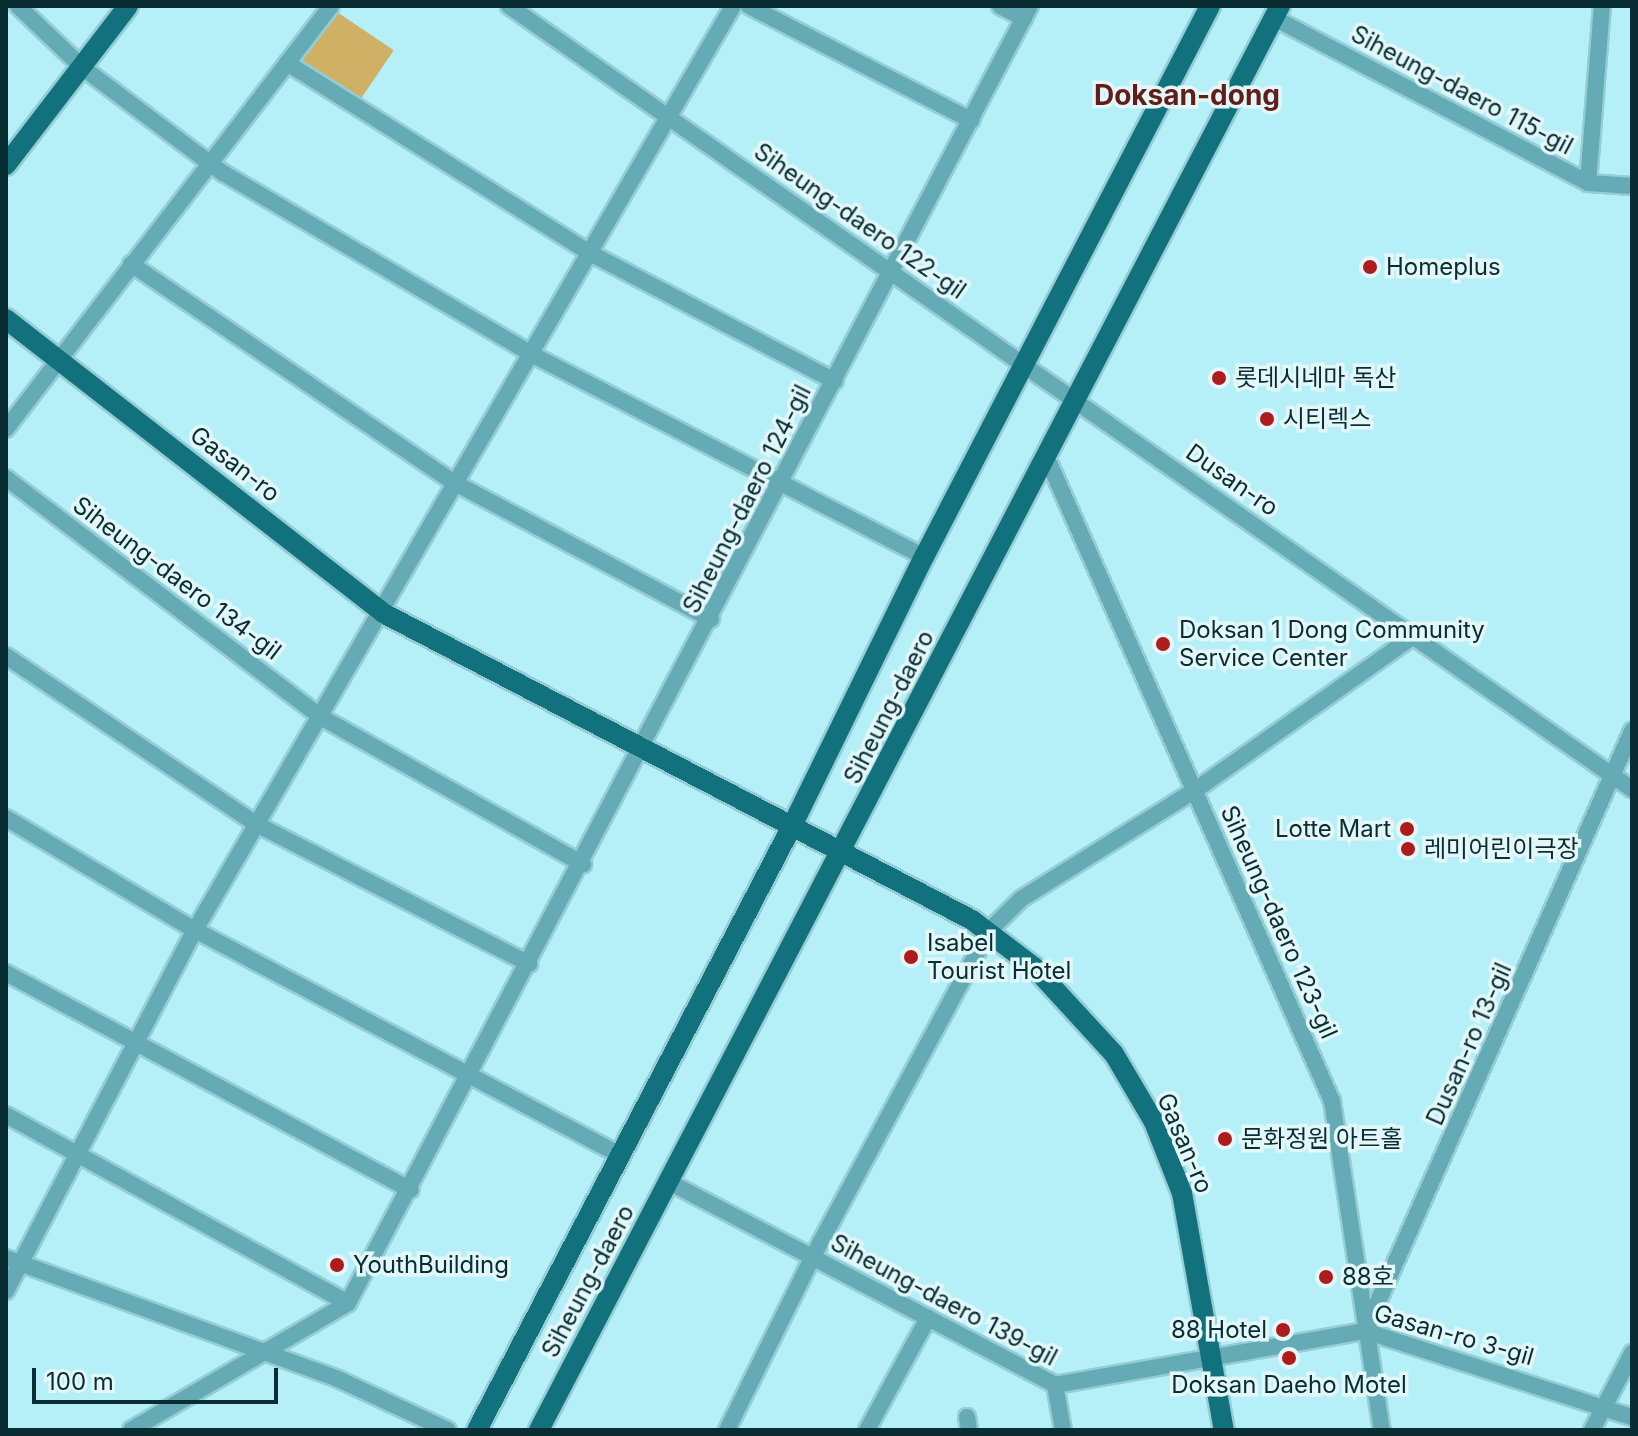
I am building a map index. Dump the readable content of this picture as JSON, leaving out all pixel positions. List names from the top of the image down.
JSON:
{
  "streets": {
    "main road": ["Gasan-ro", "Siheung-daero"],
    "street": [
      "Siheung-daero 115-gil",
      "Siheung-daero 122-gil",
      "Dusan-ro",
      "Siheung-daero 124-gil",
      "Siheung-daero 134-gil",
      "Siheung-daero 123-gil",
      "Dusan-ro 13-gil",
      "Siheung-daero 139-gil",
      "Gasan-ro 3-gil"
    ]
  },
  "crossings": [
    ["Siheung-daero 115-gil", "Siheung-daero"],
    ["Siheung-daero 122-gil", "Dusan-ro"],
    ["Siheung-daero 122-gil", "Siheung-daero 124-gil"],
    ["Siheung-daero 122-gil", "Siheung-daero"],
    ["Gasan-ro", "Siheung-daero 124-gil"],
    ["Gasan-ro", "Siheung-daero"],
    ["Gasan-ro", "Siheung-daero 139-gil"],
    ["Gasan-ro", "Gasan-ro 3-gil"],
    ["Dusan-ro", "Siheung-daero"],
    ["Dusan-ro", "Dusan-ro 13-gil"],
    ["Siheung-daero", "Siheung-daero 123-gil"],
    ["Siheung-daero", "Siheung-daero 139-gil"],
    ["Siheung-daero 123-gil", "Dusan-ro 13-gil"],
    ["Siheung-daero 123-gil", "Gasan-ro 3-gil"],
    ["Dusan-ro 13-gil", "Gasan-ro 3-gil"],
    ["Siheung-daero 139-gil", "Gasan-ro 3-gil"]
  ],
  "districts": ["Doksan-dong"],
  "places": [
    "Homeplus",
    "롯데시네마 독산",
    "시티렉스",
    "Doksan 1 Dong Community Service Center",
    "Lotte Mart",
    "레미어린이극장",
    "Isabel Tourist Hotel",
    "문화정원 아트홀",
    "YouthBuilding",
    "88호",
    "88 Hotel",
    "Doksan Daeho Motel"
  ],
  "scale_bar": "100 m"
}
